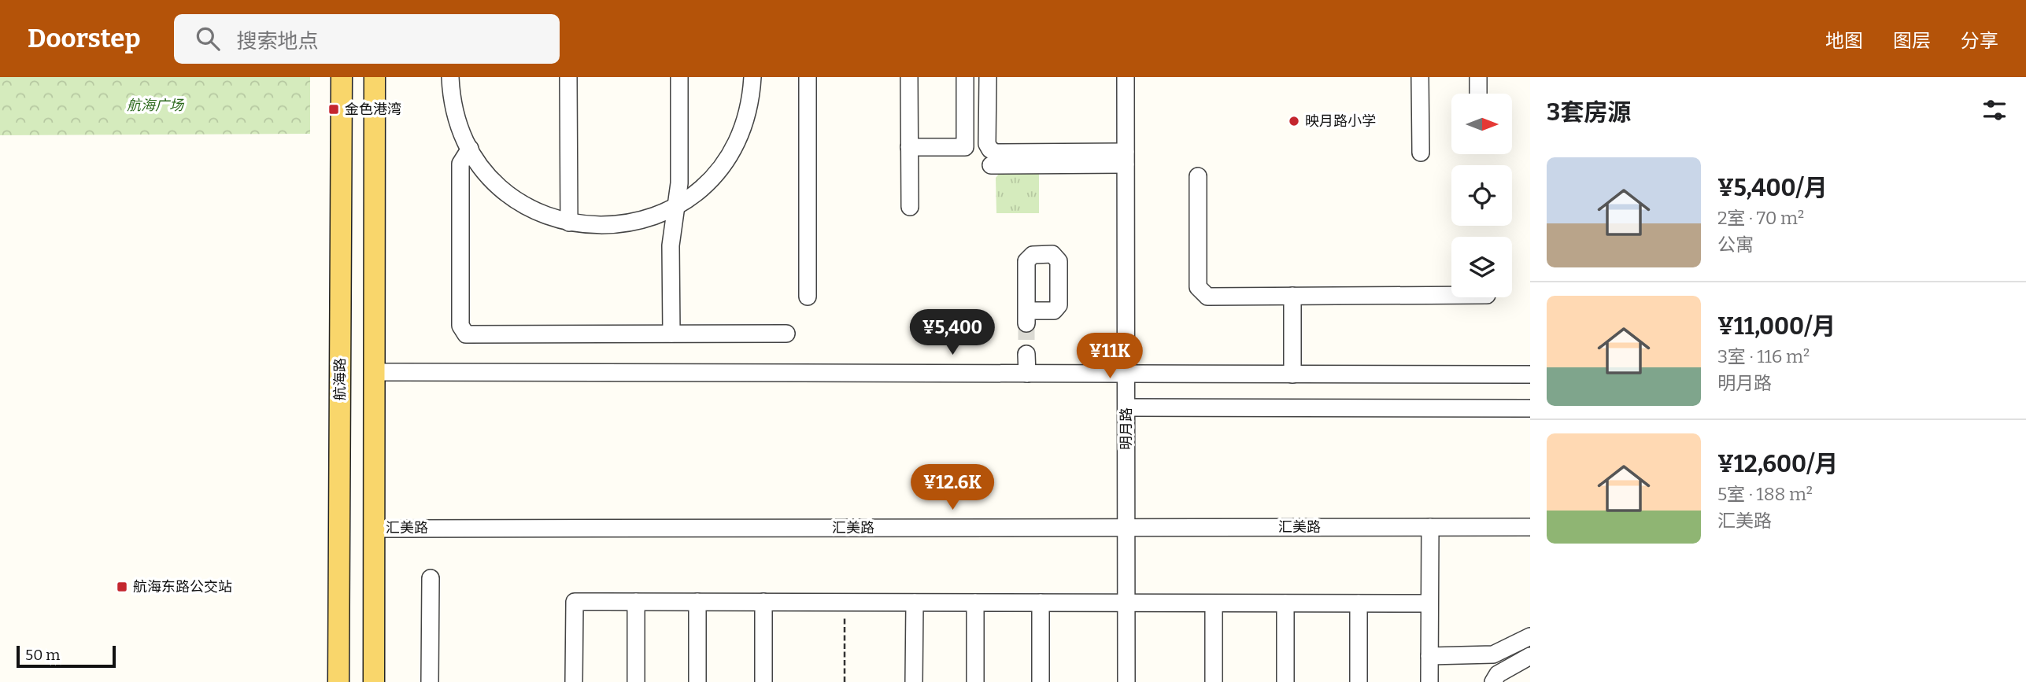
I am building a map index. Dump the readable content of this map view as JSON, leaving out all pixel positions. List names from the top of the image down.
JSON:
{
  "streets": {
    "main road": ["航海路"],
    "street": ["明月路", "汇美路"]
  },
  "crossings": [
    ["明月路", "汇美路"]
  ],
  "parks": ["航海广场"],
  "places": {
    "transit": ["金色港湾", "航海东路公交站"],
    "other": ["映月路小学"]
  },
  "scale_bar": "50 m",
  "north": "right",
  "page": {
    "header": "Doorstep",
    "search": "搜索地点",
    "nav": ["地图", "图层", "分享"],
    "heading": "3套房源",
    "list": [
      {
        "name": "¥5,400/月",
        "note": "2室 · 70 m² · 公寓"
      },
      {
        "name": "¥11,000/月",
        "note": "3室 · 116 m² · 明月路"
      },
      {
        "name": "¥12,600/月",
        "note": "5室 · 188 m² · 汇美路"
      }
    ],
    "price": ["¥5,400", "¥11K", "¥12.6K"],
    "scale": "50 m"
  }
}
